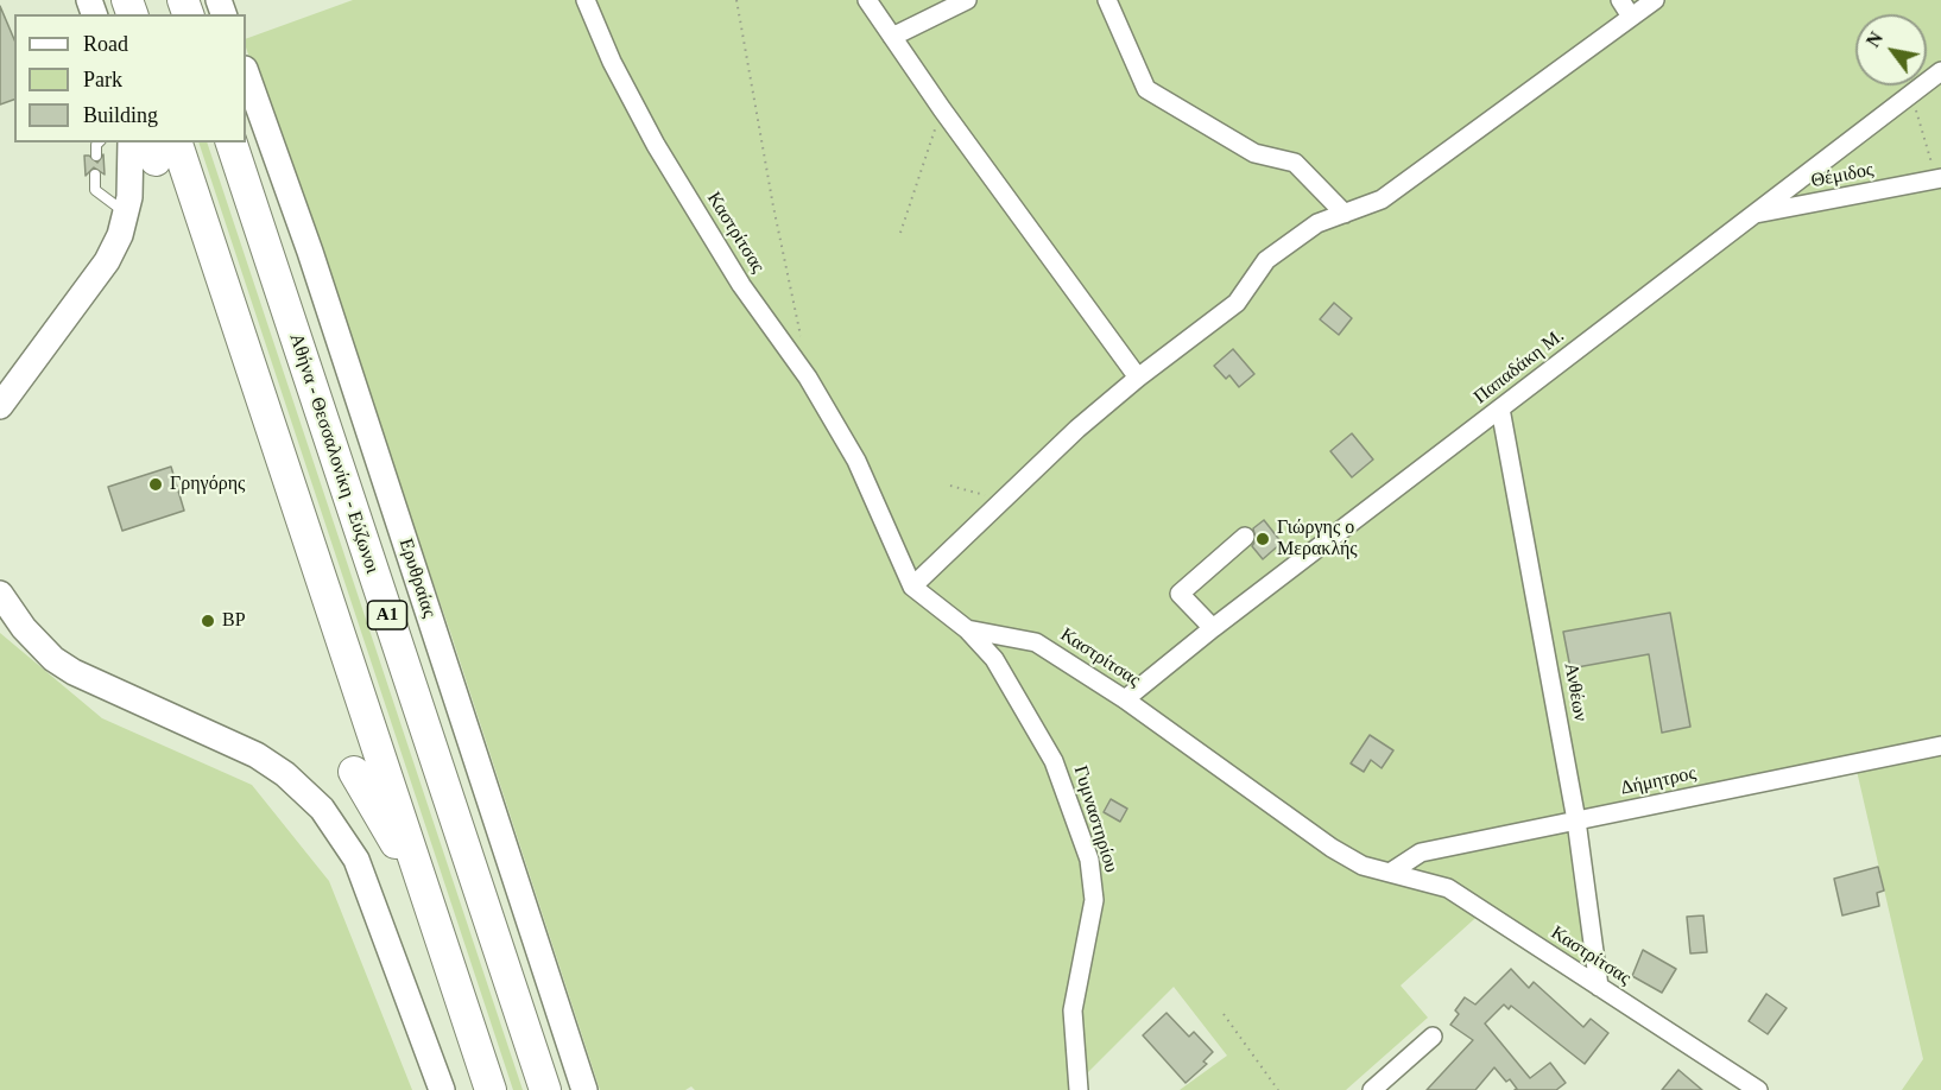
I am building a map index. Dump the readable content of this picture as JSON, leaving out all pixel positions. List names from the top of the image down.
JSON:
{
  "streets": {
    "highway": ["Αθήνα - Θεσσαλονίκη - Εύζωνοι", "Α1"],
    "main road": ["Ερυθραίας"],
    "street": [
      "Θέμιδος",
      "Καστρίτσας",
      "Παπαδάκη Μ.",
      "Ανθέων",
      "Δήμητρος",
      "Γυμναστηρίου"
    ]
  },
  "crossings": [
    ["Θέμιδος", "Παπαδάκη Μ."],
    ["Καστρίτσας", "Παπαδάκη Μ."],
    ["Καστρίτσας", "Ανθέων"],
    ["Καστρίτσας", "Δήμητρος"],
    ["Καστρίτσας", "Γυμναστηρίου"],
    ["Παπαδάκη Μ.", "Ανθέων"],
    ["Ανθέων", "Δήμητρος"]
  ],
  "places": ["Γρηγόρης", "Γιώργης ο Μερακλής", "BP"],
  "legend": ["Road", "Park", "Building"],
  "north": "top left"
}
